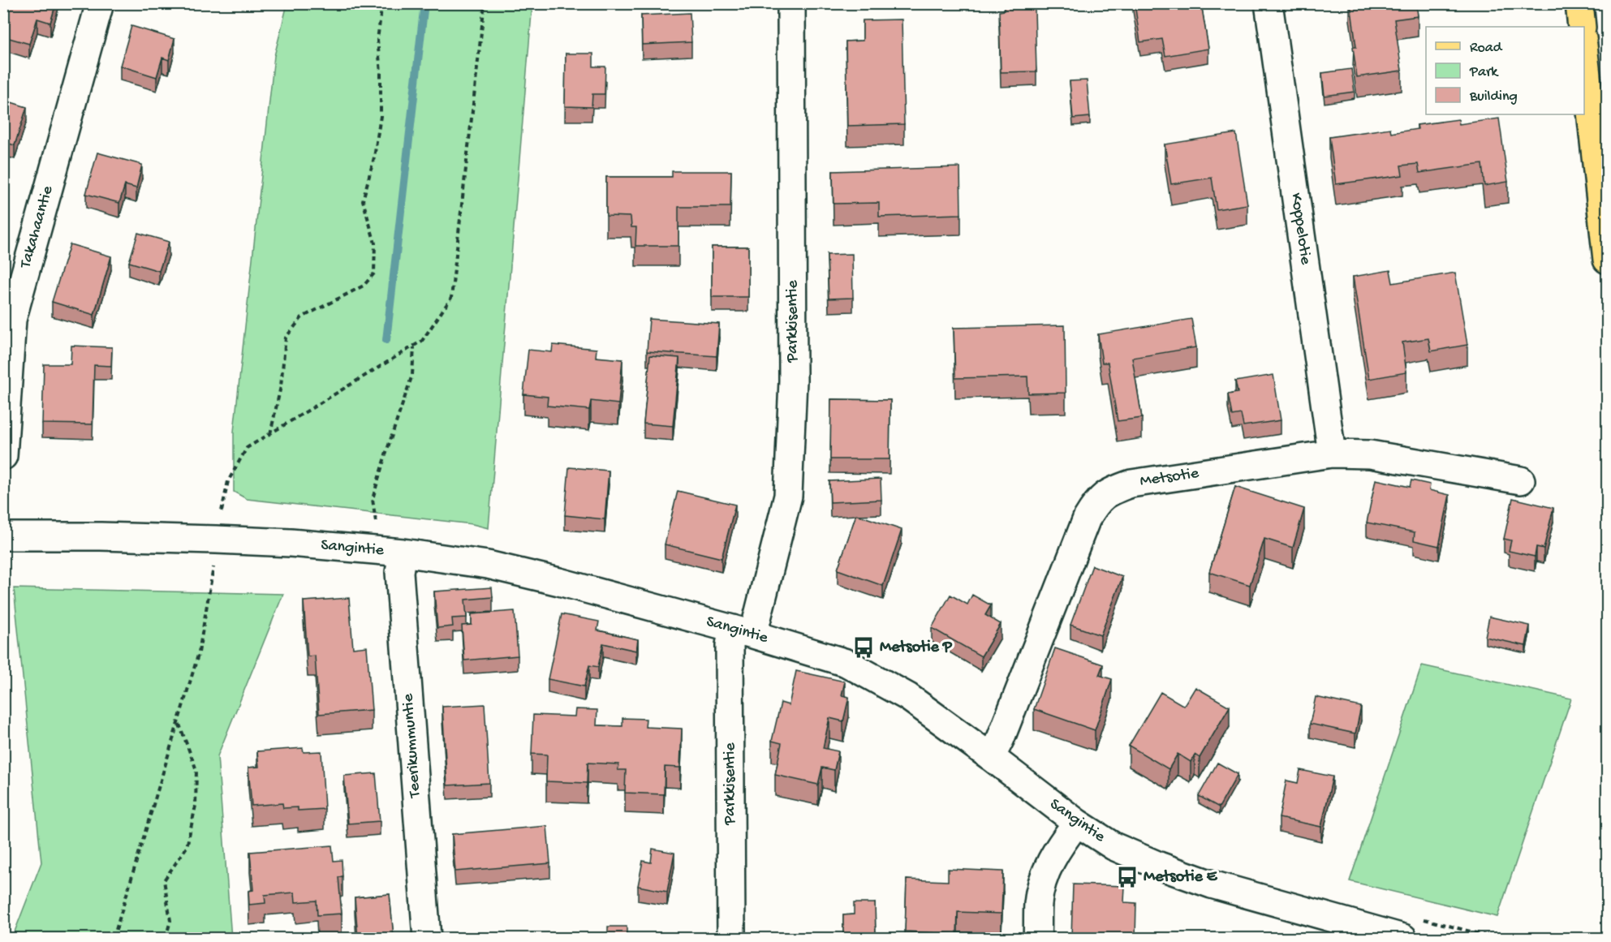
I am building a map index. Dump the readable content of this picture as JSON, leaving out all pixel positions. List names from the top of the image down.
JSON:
{
  "streets": {
    "street": [
      "Takahaantie",
      "Koppelotie",
      "Parkkisentie",
      "Metsotie",
      "Sangintie",
      "Teerikummuntie"
    ]
  },
  "crossings": [
    ["Koppelotie", "Metsotie"],
    ["Parkkisentie", "Sangintie"],
    ["Metsotie", "Sangintie"],
    ["Sangintie", "Teerikummuntie"]
  ],
  "places": {
    "bus stop": ["Metsotie P", "Metsotie E"]
  },
  "legend": ["Road", "Park", "Building"]
}
